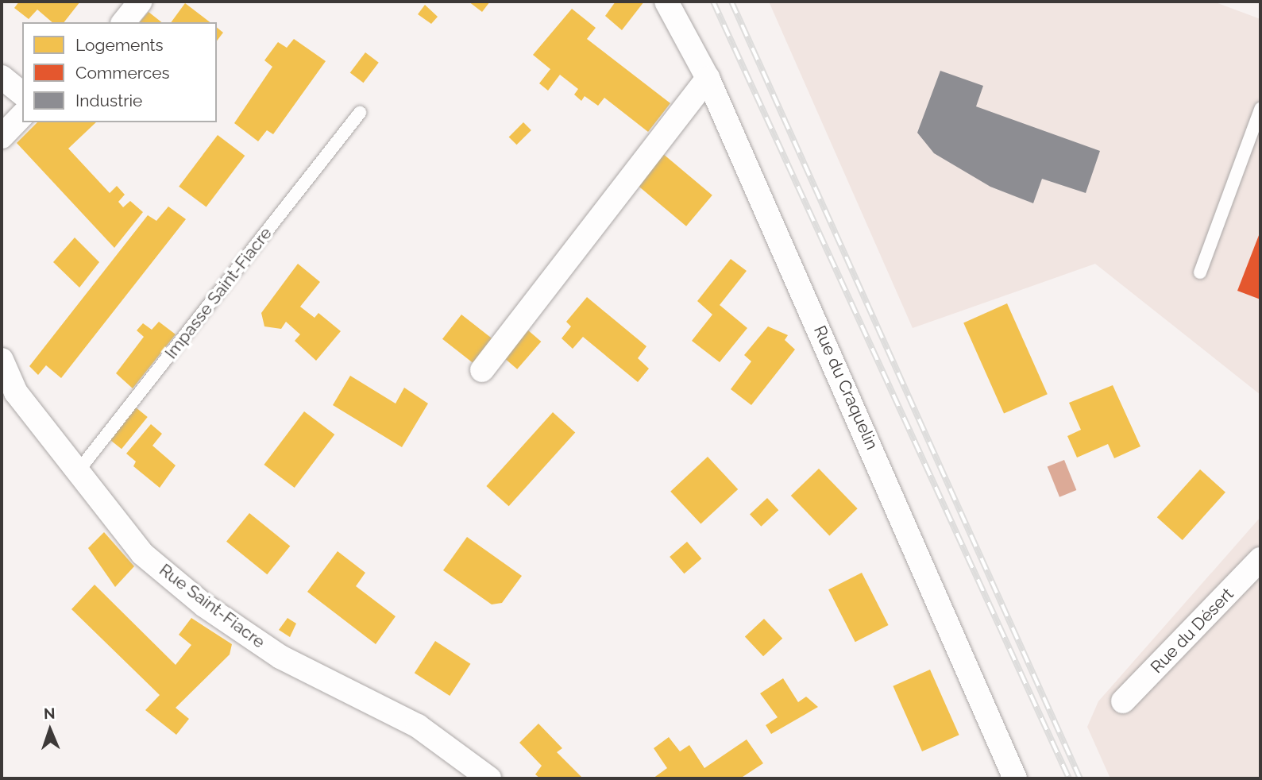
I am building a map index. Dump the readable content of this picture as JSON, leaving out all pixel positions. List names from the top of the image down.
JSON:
{
  "streets": {
    "street": ["Rue du Craquelin", "Rue Saint-Fiacre", "Rue du Désert"],
    "lane": ["Impasse Saint-Fiacre"]
  },
  "crossings": [
    ["Impasse Saint-Fiacre", "Rue Saint-Fiacre"]
  ],
  "legend": ["Logements", "Commerces", "Industrie"],
  "north": "top"
}
